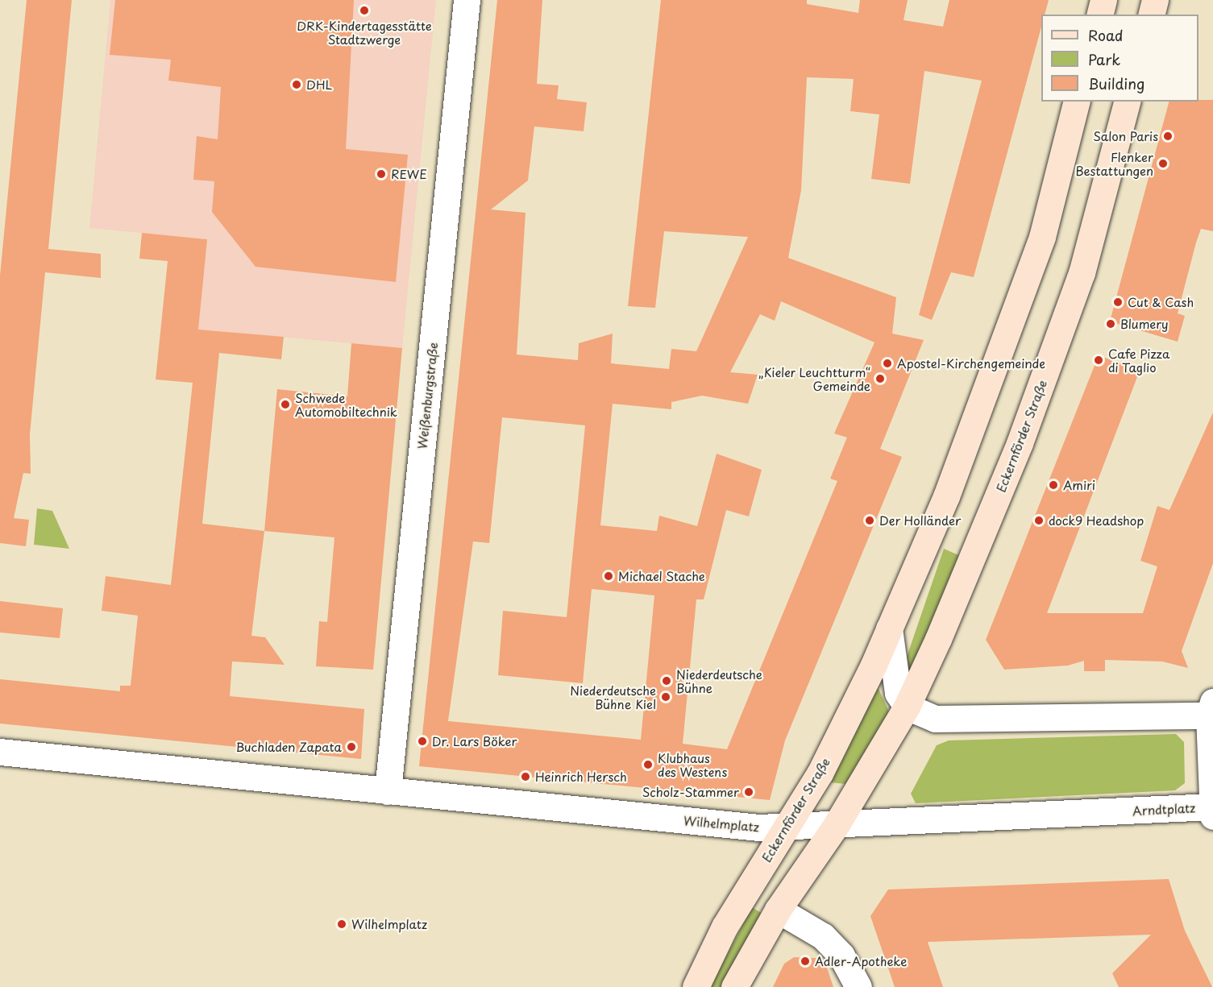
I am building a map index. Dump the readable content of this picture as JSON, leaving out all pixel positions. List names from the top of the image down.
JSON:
{
  "streets": {
    "main road": ["Eckernförder Straße"],
    "street": ["Weißenburgstraße", "Arndtplatz", "Wilhelmplatz"]
  },
  "crossings": [
    ["Weißenburgstraße", "Wilhelmplatz"],
    ["Eckernförder Straße", "Arndtplatz"],
    ["Eckernförder Straße", "Wilhelmplatz"],
    ["Arndtplatz", "Wilhelmplatz"]
  ],
  "places": [
    "DRK-Kindertagesstätte Stadtzwerge",
    "DHL",
    "Salon Paris",
    "Flenker Bestattungen",
    "REWE",
    "Cut & Cash",
    "Blumery",
    "Cafe Pizza di Taglio",
    "Apostel-Kirchengemeinde",
    "„Kieler Leuchtturm“ Gemeinde",
    "Schwede Automobiltechnik",
    "Amiri",
    "Der Holländer",
    "dock9 Headshop",
    "Michael Stache",
    "Niederdeutsche Bühne",
    "Niederdeutsche Bühne Kiel",
    "Dr. Lars Böker",
    "Buchladen Zapata",
    "Klubhaus des Westens",
    "Heinrich Hersch",
    "Scholz-Stammer",
    "Wilhelmplatz",
    "Adler-Apotheke"
  ],
  "legend": ["Road", "Park", "Building"]
}
